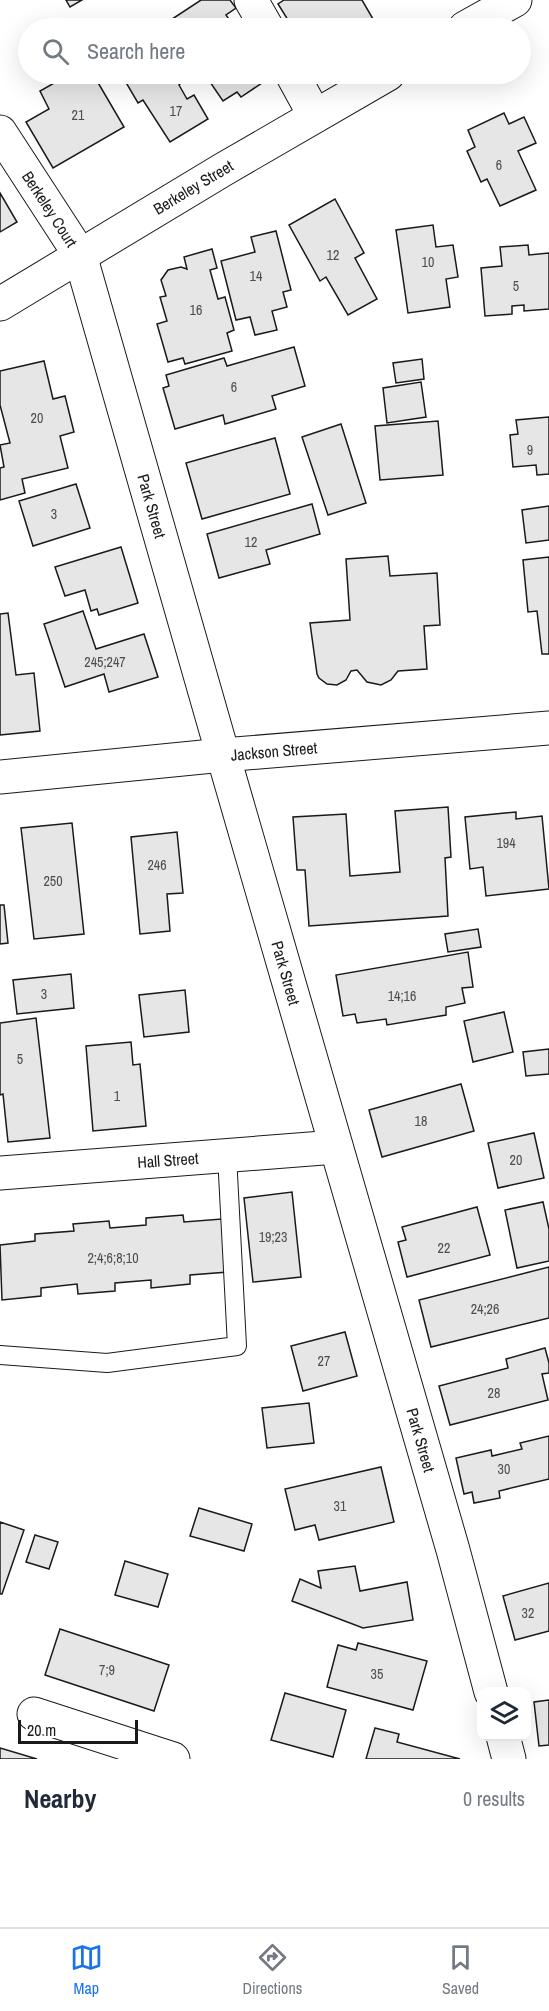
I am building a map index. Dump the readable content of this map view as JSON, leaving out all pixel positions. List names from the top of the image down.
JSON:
{
  "streets": {
    "street": [
      "Berkeley Street",
      "Berkeley Court",
      "Park Street",
      "Jackson Street",
      "Hall Street"
    ]
  },
  "crossings": [
    ["Berkeley Street", "Berkeley Court"],
    ["Berkeley Street", "Park Street"],
    ["Berkeley Court", "Park Street"],
    ["Park Street", "Jackson Street"],
    ["Park Street", "Hall Street"]
  ],
  "house_numbers": [
    "17",
    "21",
    "6",
    "12",
    "10",
    "14",
    "5",
    "16",
    "6",
    "20",
    "9",
    "3",
    "12",
    "245;247",
    "194",
    "246",
    "250",
    "3",
    "14;16",
    "5",
    "1",
    "18",
    "20",
    "19;23",
    "22",
    "2;4;6;8;10",
    "24;26",
    "27",
    "28",
    "30",
    "31",
    "32",
    "7;9",
    "35"
  ],
  "scale_bar": "20 m",
  "page": {
    "search": "Search here",
    "scale": "20 m",
    "heading": ["Nearby", "0 results"],
    "nav": ["Map", "Directions", "Saved"]
  }
}
